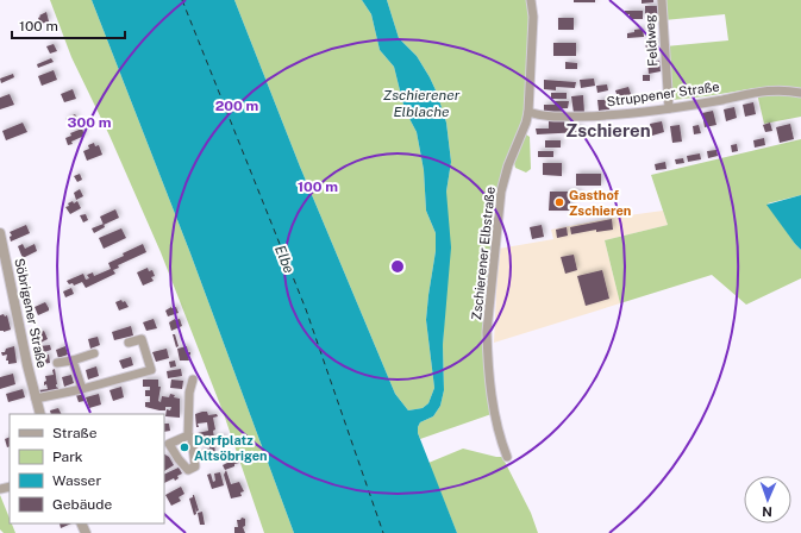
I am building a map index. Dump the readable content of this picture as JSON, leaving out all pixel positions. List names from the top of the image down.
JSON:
{
  "streets": {
    "street": [
      "Feldweg",
      "Struppener Straße",
      "Zschierener Elbstraße",
      "Söbrigener Straße"
    ]
  },
  "crossings": [
    ["Feldweg", "Struppener Straße"],
    ["Struppener Straße", "Zschierener Elbstraße"]
  ],
  "districts": ["Zschieren"],
  "water": ["Zschierener Elblache", "Elbe"],
  "places": ["Gasthof Zschieren", "Dorfplatz Altsöbrigen"],
  "legend": [
    "Straße",
    "Park",
    "Wasser",
    "Gebäude"
  ],
  "scale_bar": "100 m",
  "north": "bottom",
  "rings": ["200 m", "300 m", "100 m"]
}
